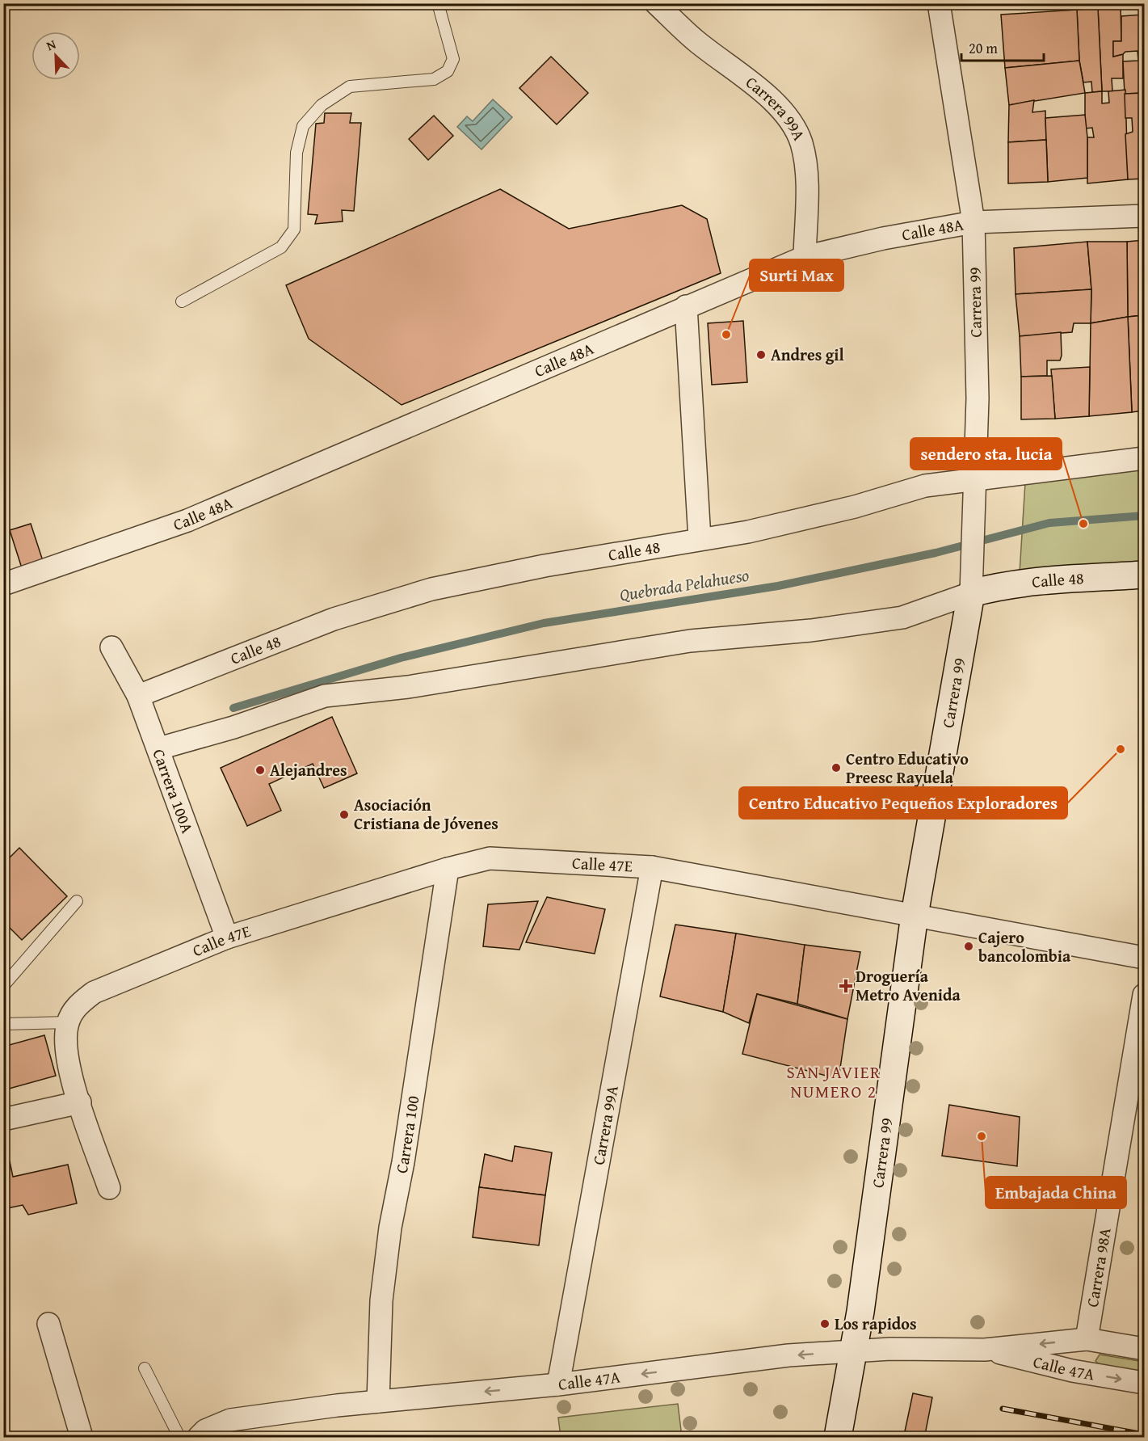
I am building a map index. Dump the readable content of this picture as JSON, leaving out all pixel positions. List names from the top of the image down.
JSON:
{
  "streets": {
    "street": [
      "Carrera 99A",
      "Calle 48A",
      "Carrera 99",
      "Calle 48",
      "Carrera 100A",
      "Calle 47E",
      "Carrera 100",
      "Carrera 98A",
      "Calle 47A"
    ]
  },
  "crossings": [
    ["Carrera 99A", "Calle 48A"],
    ["Carrera 99A", "Calle 47E"],
    ["Carrera 99A", "Calle 47A"],
    ["Calle 48A", "Carrera 99"],
    ["Carrera 99", "Calle 48"],
    ["Carrera 99", "Calle 47E"],
    ["Carrera 99", "Calle 47A"],
    ["Calle 48", "Carrera 100A"],
    ["Carrera 100A", "Calle 47E"],
    ["Calle 47E", "Carrera 100"],
    ["Carrera 100", "Calle 47A"],
    ["Carrera 98A", "Calle 47A"]
  ],
  "districts": ["SAN JAVIER NUMERO 2"],
  "water": ["Quebrada Pelahueso"],
  "places": {
    "other": [
      "Surti Max",
      "Andres gil",
      "sendero sta. lucia",
      "Centro Educativo Pequeños Exploradores",
      "Centro Educativo Preesc Rayuela",
      "Alejandres",
      "Asociación Cristiana de Jóvenes",
      "Cajero bancolombia",
      "Embajada China",
      "Los rapidos"
    ],
    "health": ["Droguería Metro Avenida"]
  },
  "scale_bar": "20 m",
  "north": "top left"
}
